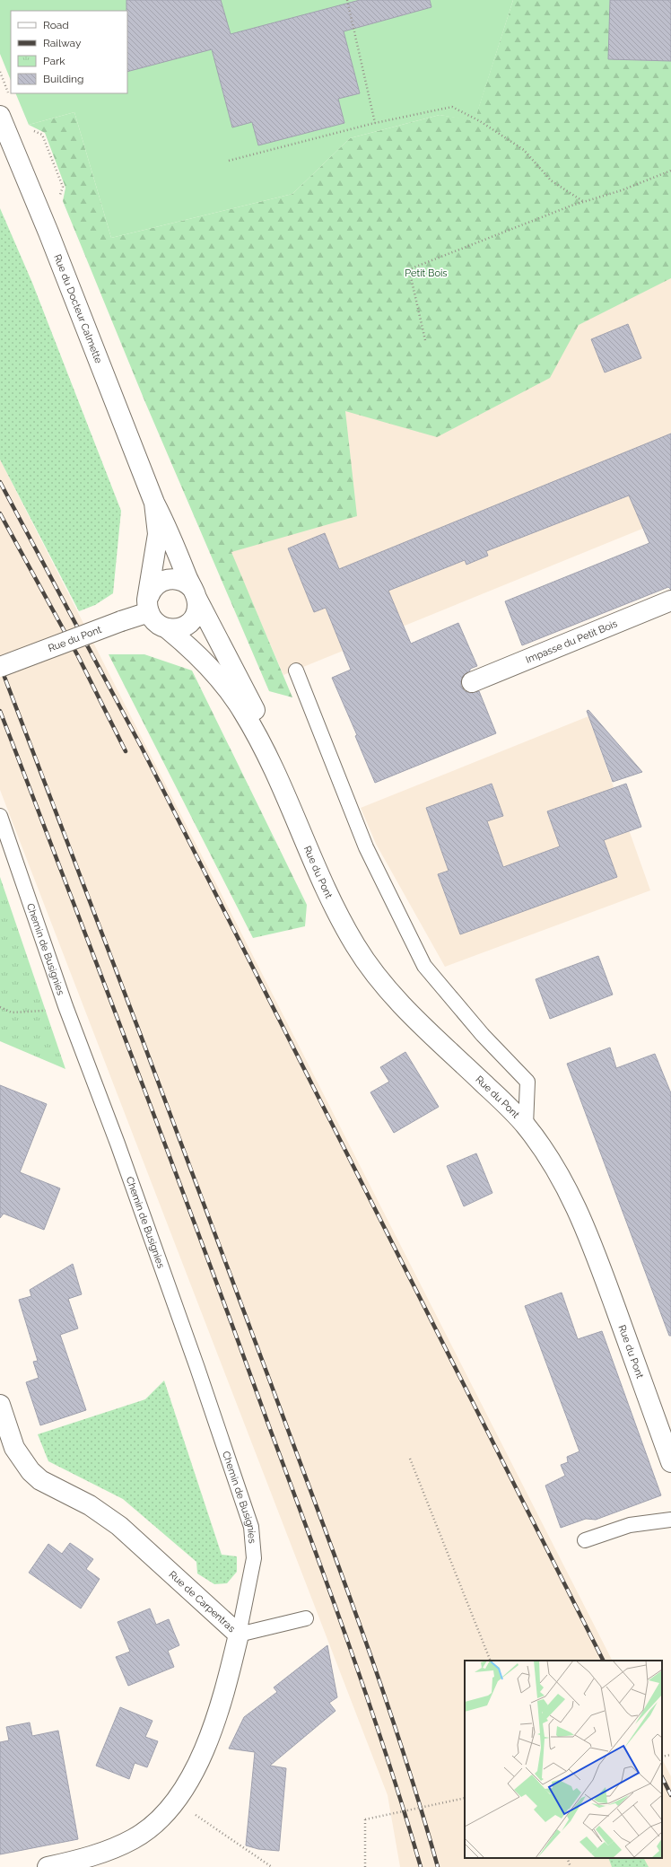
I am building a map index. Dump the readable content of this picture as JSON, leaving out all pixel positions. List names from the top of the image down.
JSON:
{
  "streets": {
    "street": [
      "Rue du Docteur Calmette",
      "Rue du Pont",
      "Impasse du Petit Bois",
      "Rue de Carpentras"
    ],
    "lane": ["Chemin de Busignies"]
  },
  "crossings": [
    ["Rue du Docteur Calmette", "Rue du Pont"],
    ["Chemin de Busignies", "Rue de Carpentras"]
  ],
  "parks": ["Petit Bois"],
  "legend": [
    "Road",
    "Railway",
    "Park",
    "Building"
  ]
}
